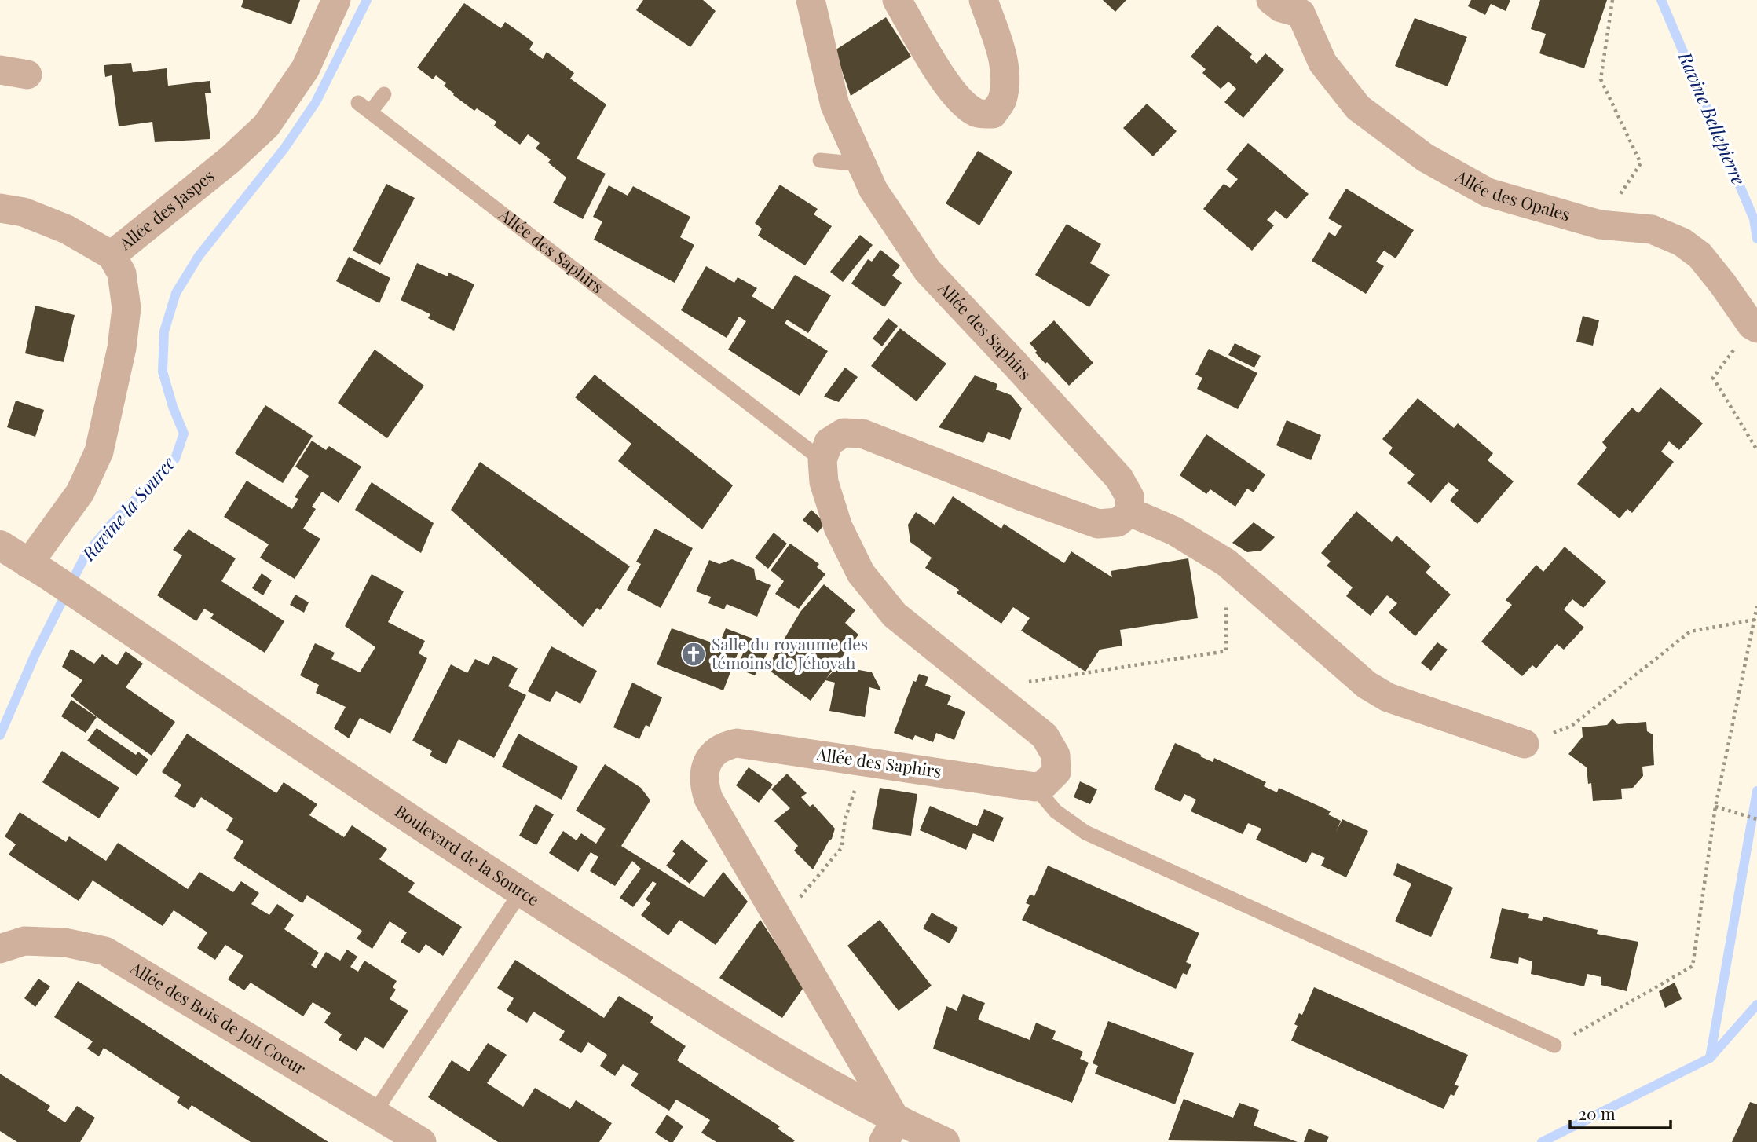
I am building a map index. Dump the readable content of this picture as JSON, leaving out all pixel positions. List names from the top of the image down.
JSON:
{
  "streets": {
    "street": [
      "Allée des Opales",
      "Allée des Jaspes",
      "Allée des Saphirs",
      "Boulevard de la Source",
      "Allée des Bois de Joli Coeur"
    ]
  },
  "crossings": [
    ["Allée des Jaspes", "Boulevard de la Source"],
    ["Allée des Saphirs", "Boulevard de la Source"]
  ],
  "water": ["Ravine Bellepierre", "Ravine la Source"],
  "places": {
    "church": ["Salle du royaume des témoins de Jéhovah"]
  },
  "scale_bar": "20 m"
}
